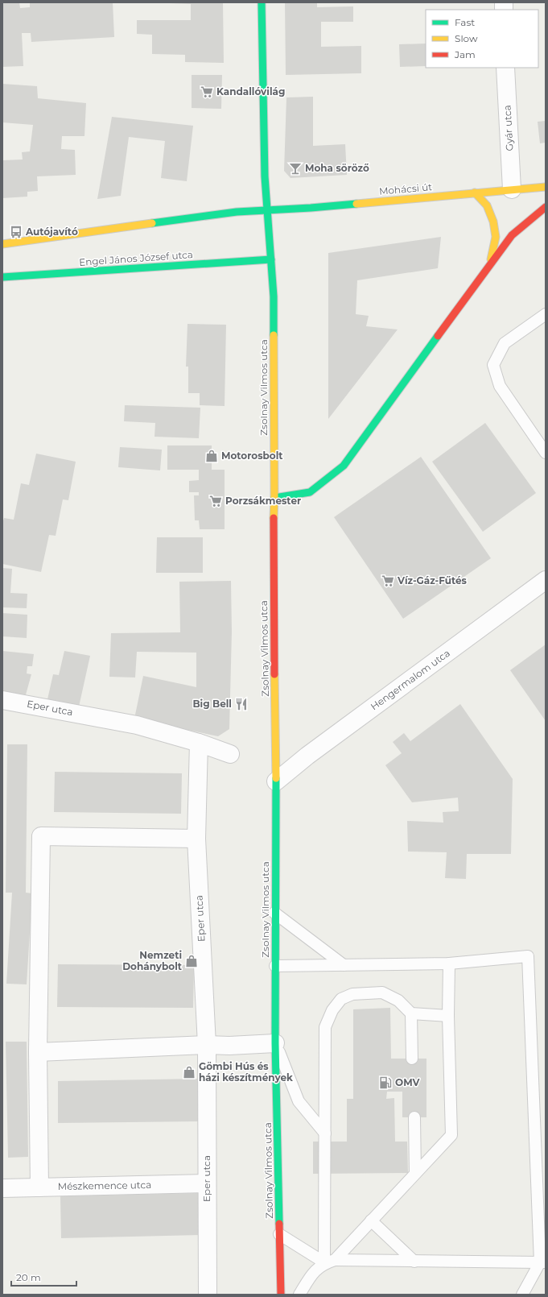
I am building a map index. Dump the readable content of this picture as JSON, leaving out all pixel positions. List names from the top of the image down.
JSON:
{
  "streets": {
    "main road": ["Mohácsi út", "Engel János József utca", "Zsolnay Vilmos utca"],
    "street": [
      "Gyár utca",
      "Hengermalom utca",
      "Eper utca",
      "Mészkemence utca"
    ]
  },
  "crossings": [
    ["Gyár utca", "Mohácsi út"],
    ["Mohácsi út", "Zsolnay Vilmos utca"],
    ["Engel János József utca", "Zsolnay Vilmos utca"],
    ["Zsolnay Vilmos utca", "Hengermalom utca"],
    ["Eper utca", "Mészkemence utca"]
  ],
  "places": {
    "supermarket": ["Kandallóvilág", "Porzsákmester", "Víz-Gáz-Fűtés"],
    "bar": ["Moha söröző"],
    "bus stop": ["Autójavító"],
    "shop": ["Motorosbolt", "Nemzeti Dohánybolt", "Gömbi Hús és házi készítmények"],
    "restaurant": ["Big Bell"],
    "fuel station": ["OMV"]
  },
  "legend": ["Fast", "Slow", "Jam"],
  "scale_bar": "20 m"
}
